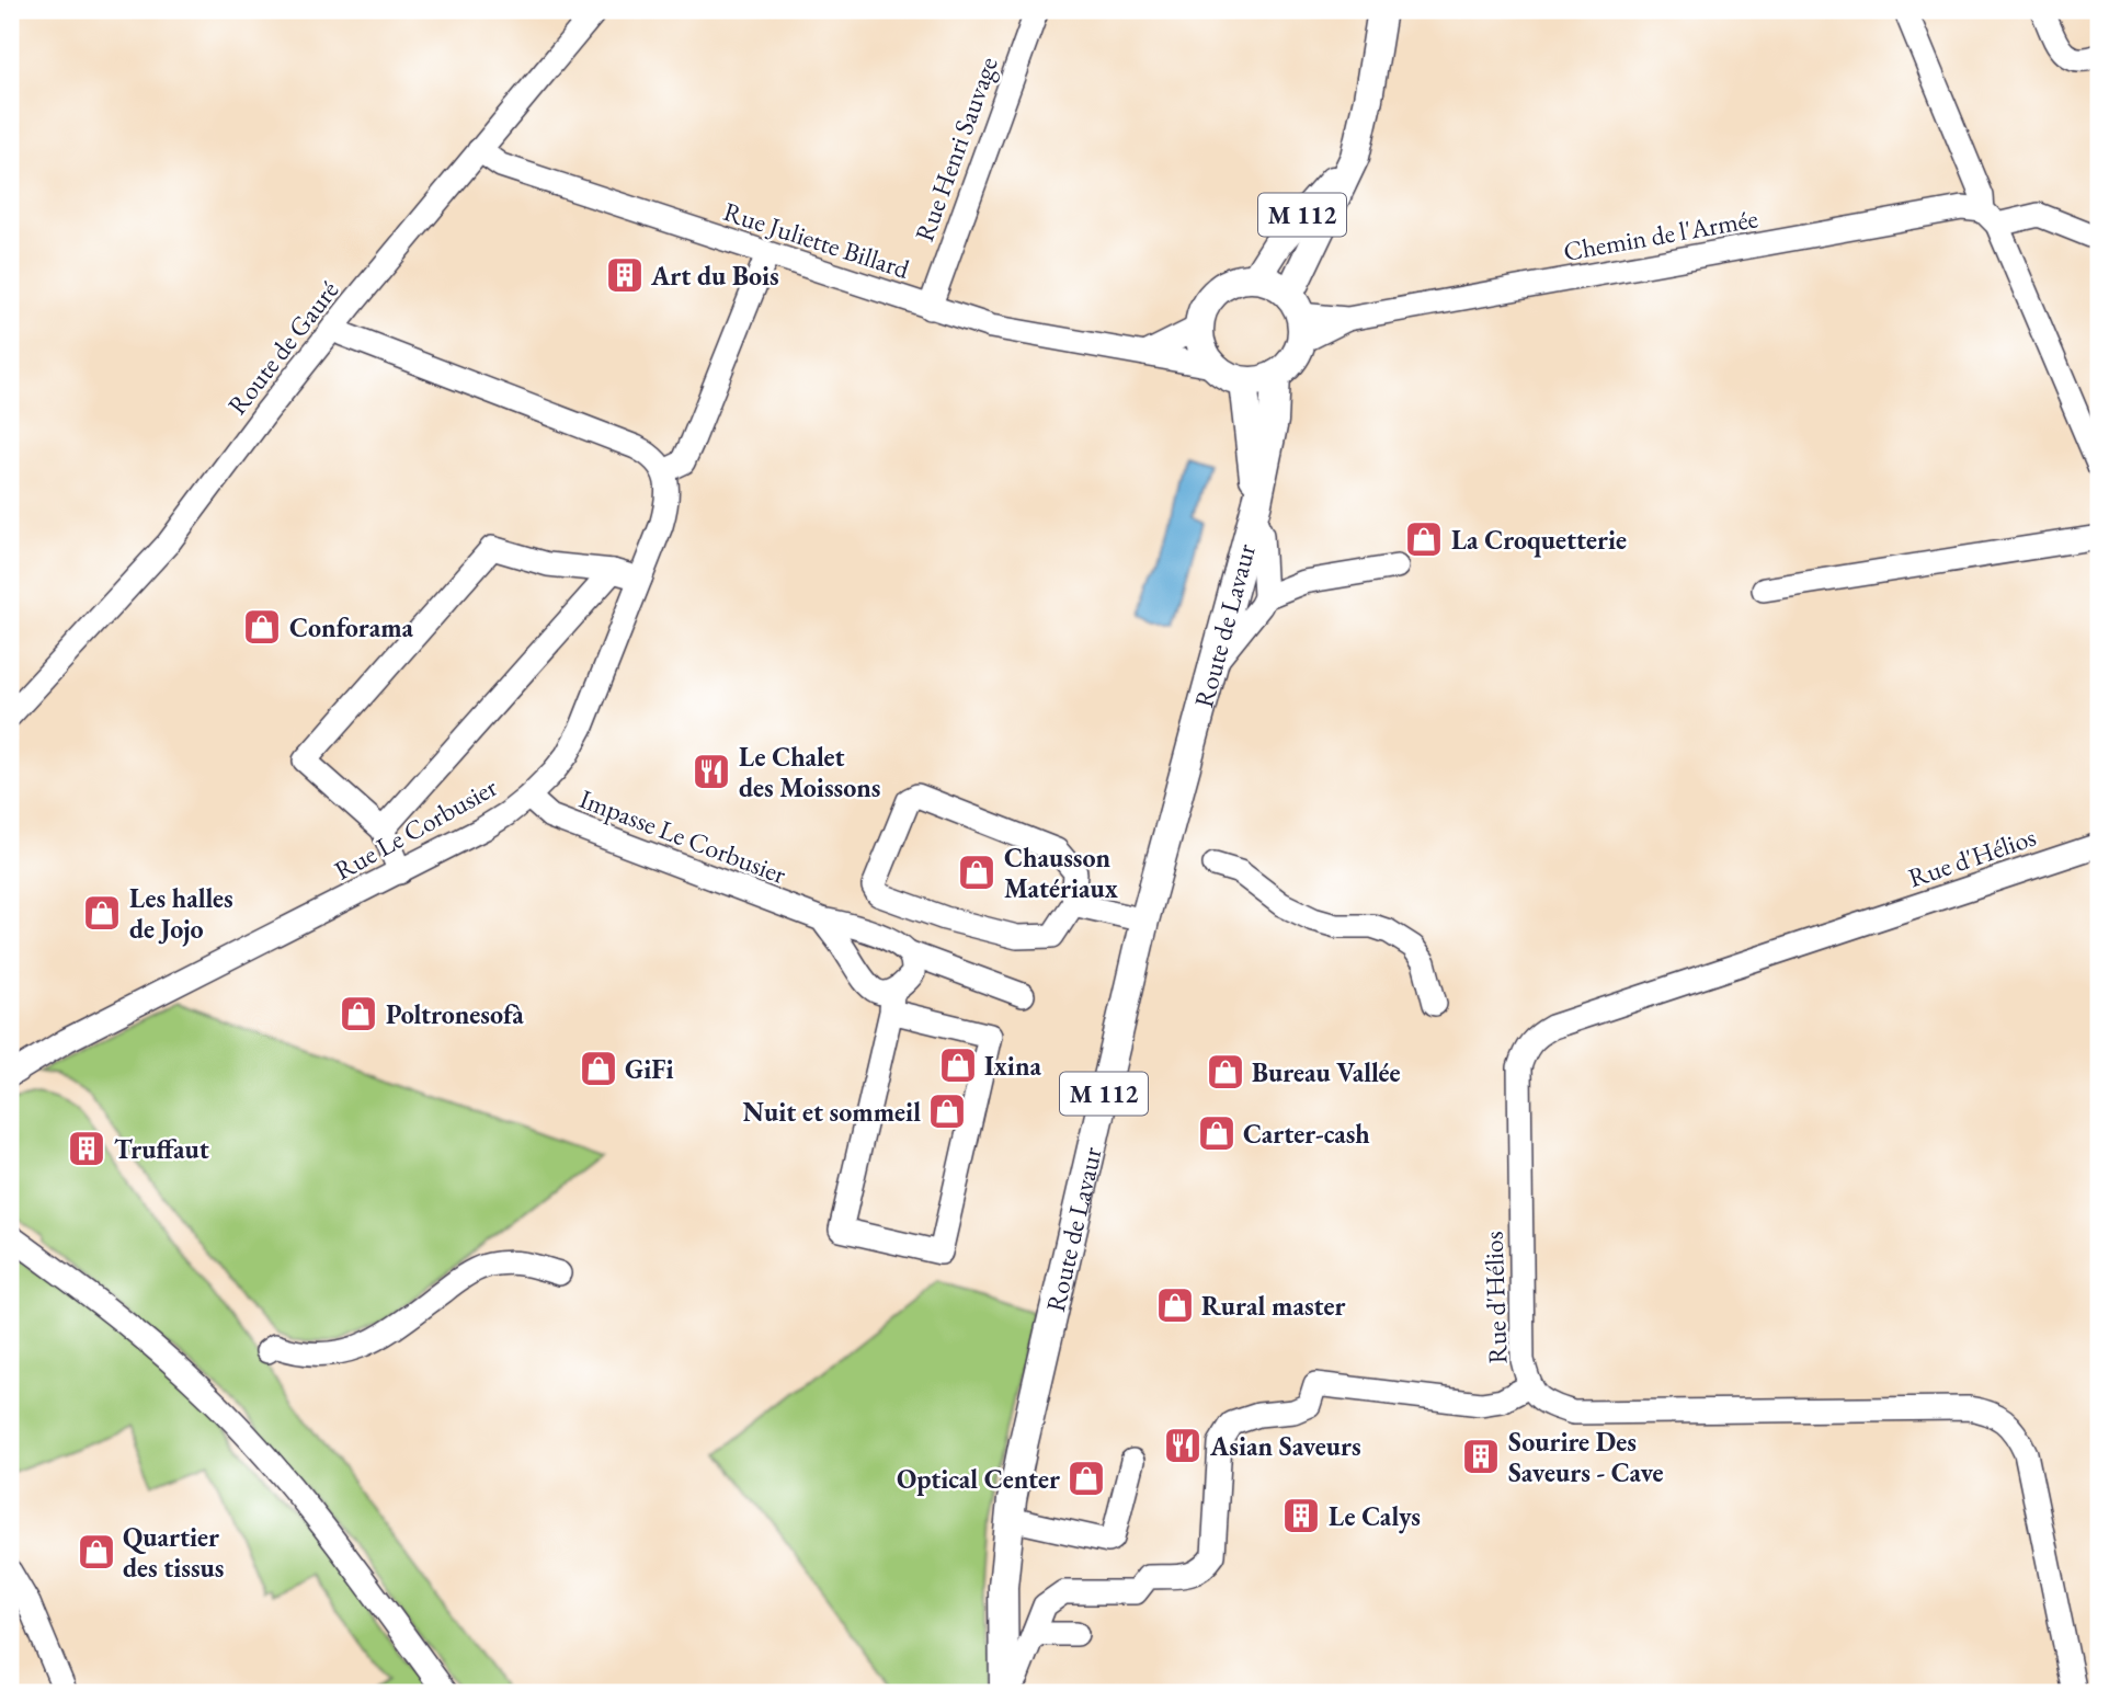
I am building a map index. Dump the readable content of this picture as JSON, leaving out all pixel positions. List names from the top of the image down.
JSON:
{
  "streets": {
    "main road": ["M 112", "Route de Lavaur"],
    "street": [
      "Rue Henri Sauvage",
      "Chemin de l'Armée",
      "Rue Juliette Billard",
      "Route de Gauré",
      "Rue Le Corbusier",
      "Impasse Le Corbusier",
      "Rue d'Hélios"
    ]
  },
  "crossings": [
    ["Rue Henri Sauvage", "Rue Juliette Billard"],
    ["M 112", "Chemin de l'Armée"],
    ["M 112", "Rue Juliette Billard"],
    ["M 112", "Route de Lavaur"],
    ["Chemin de l'Armée", "Rue Juliette Billard"],
    ["Chemin de l'Armée", "Route de Lavaur"],
    ["Rue Juliette Billard", "Route de Gauré"],
    ["Rue Juliette Billard", "Route de Lavaur"],
    ["Rue Le Corbusier", "Impasse Le Corbusier"]
  ],
  "places": {
    "building": [
      "Art du Bois",
      "Truffaut",
      "Sourire Des Saveurs - Cave",
      "Le Calys"
    ],
    "shop": [
      "La Croquetterie",
      "Conforama",
      "Chausson Matériaux",
      "Les halles de Jojo",
      "Poltronesofà",
      "Ixina",
      "GiFi",
      "Bureau Vallée",
      "Nuit et sommeil",
      "Carter-cash",
      "Rural master",
      "Optical Center",
      "Quartier des tissus"
    ],
    "restaurant": ["Le Chalet des Moissons", "Asian Saveurs"]
  }
}
